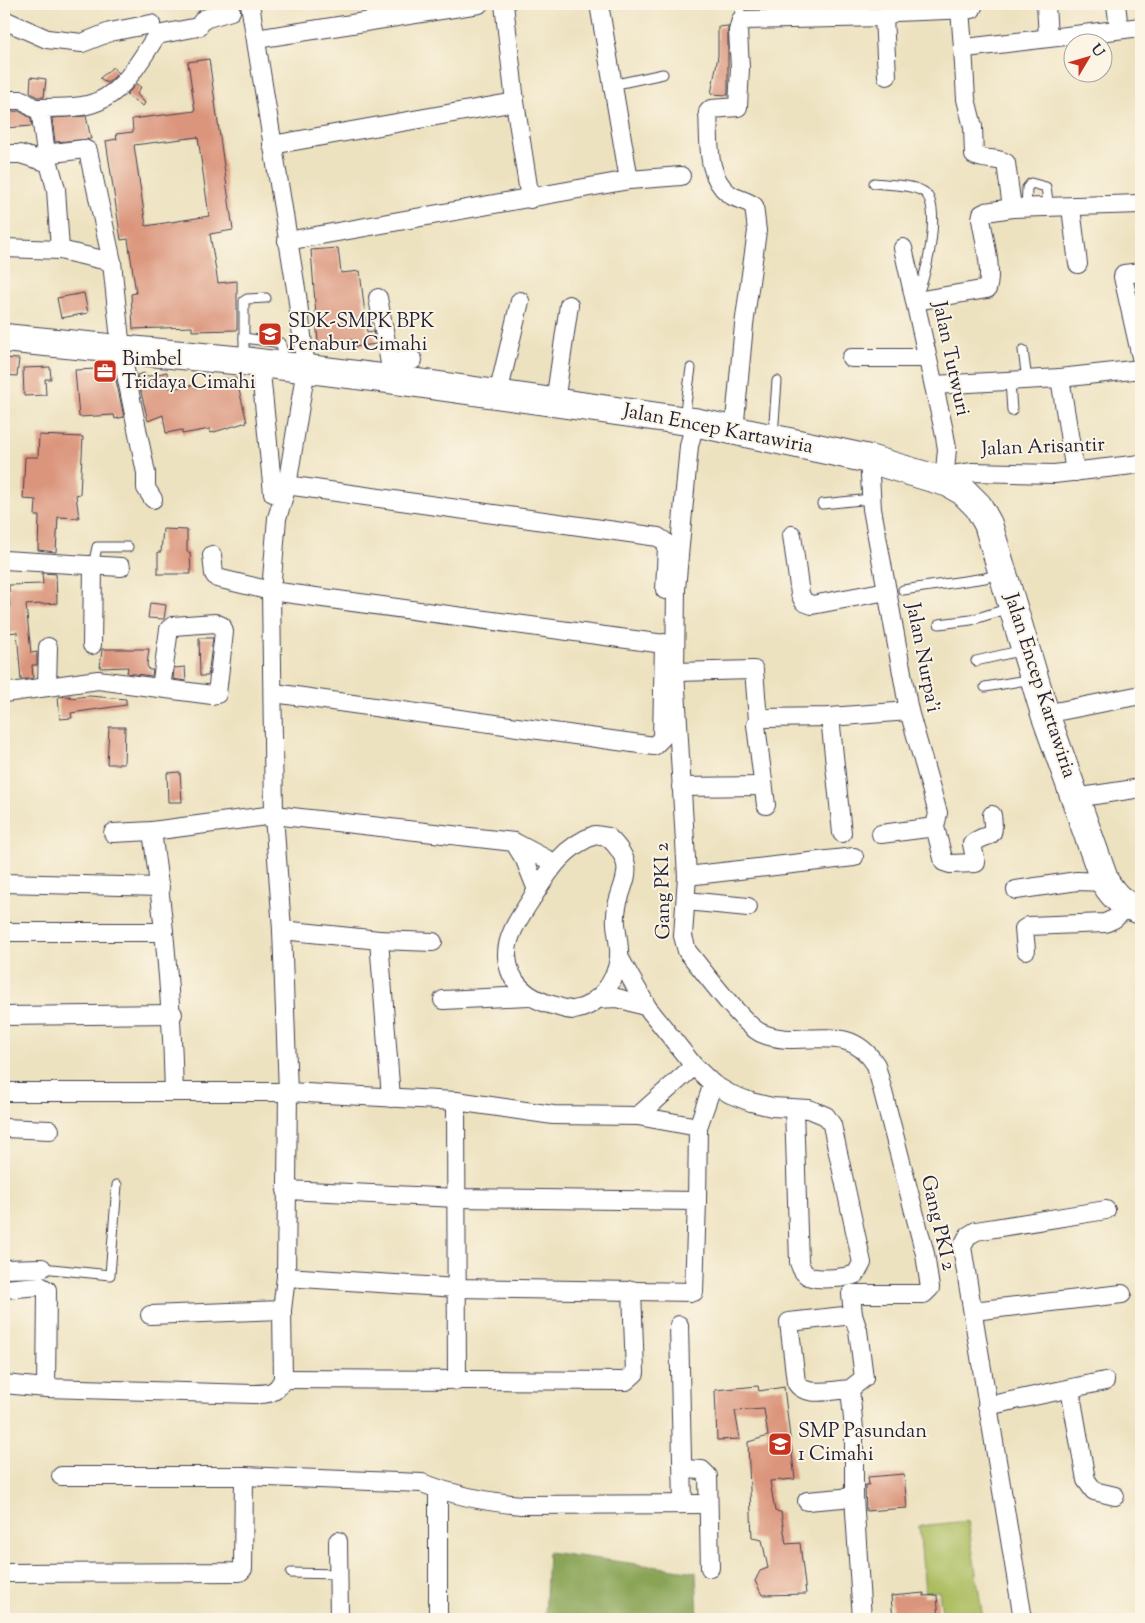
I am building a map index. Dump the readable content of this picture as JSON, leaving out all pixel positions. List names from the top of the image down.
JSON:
{
  "streets": {
    "main road": ["Jalan Encep Kartawiria"],
    "street": [
      "Jalan Tutwuri",
      "Jalan Arisantir",
      "Jalan Nurpa'i",
      "Gang PKI 2"
    ]
  },
  "crossings": [
    ["Jalan Tutwuri", "Jalan Encep Kartawiria"],
    ["Jalan Tutwuri", "Jalan Arisantir"],
    ["Jalan Encep Kartawiria", "Jalan Arisantir"],
    ["Jalan Encep Kartawiria", "Jalan Nurpa'i"],
    ["Jalan Encep Kartawiria", "Gang PKI 2"]
  ],
  "places": {
    "school or university": ["SDK-SMPK BPK Penabur Cimahi", "SMP Pasundan 1 Cimahi"],
    "office": ["Bimbel Tridaya Cimahi"]
  },
  "north": "top right"
}
